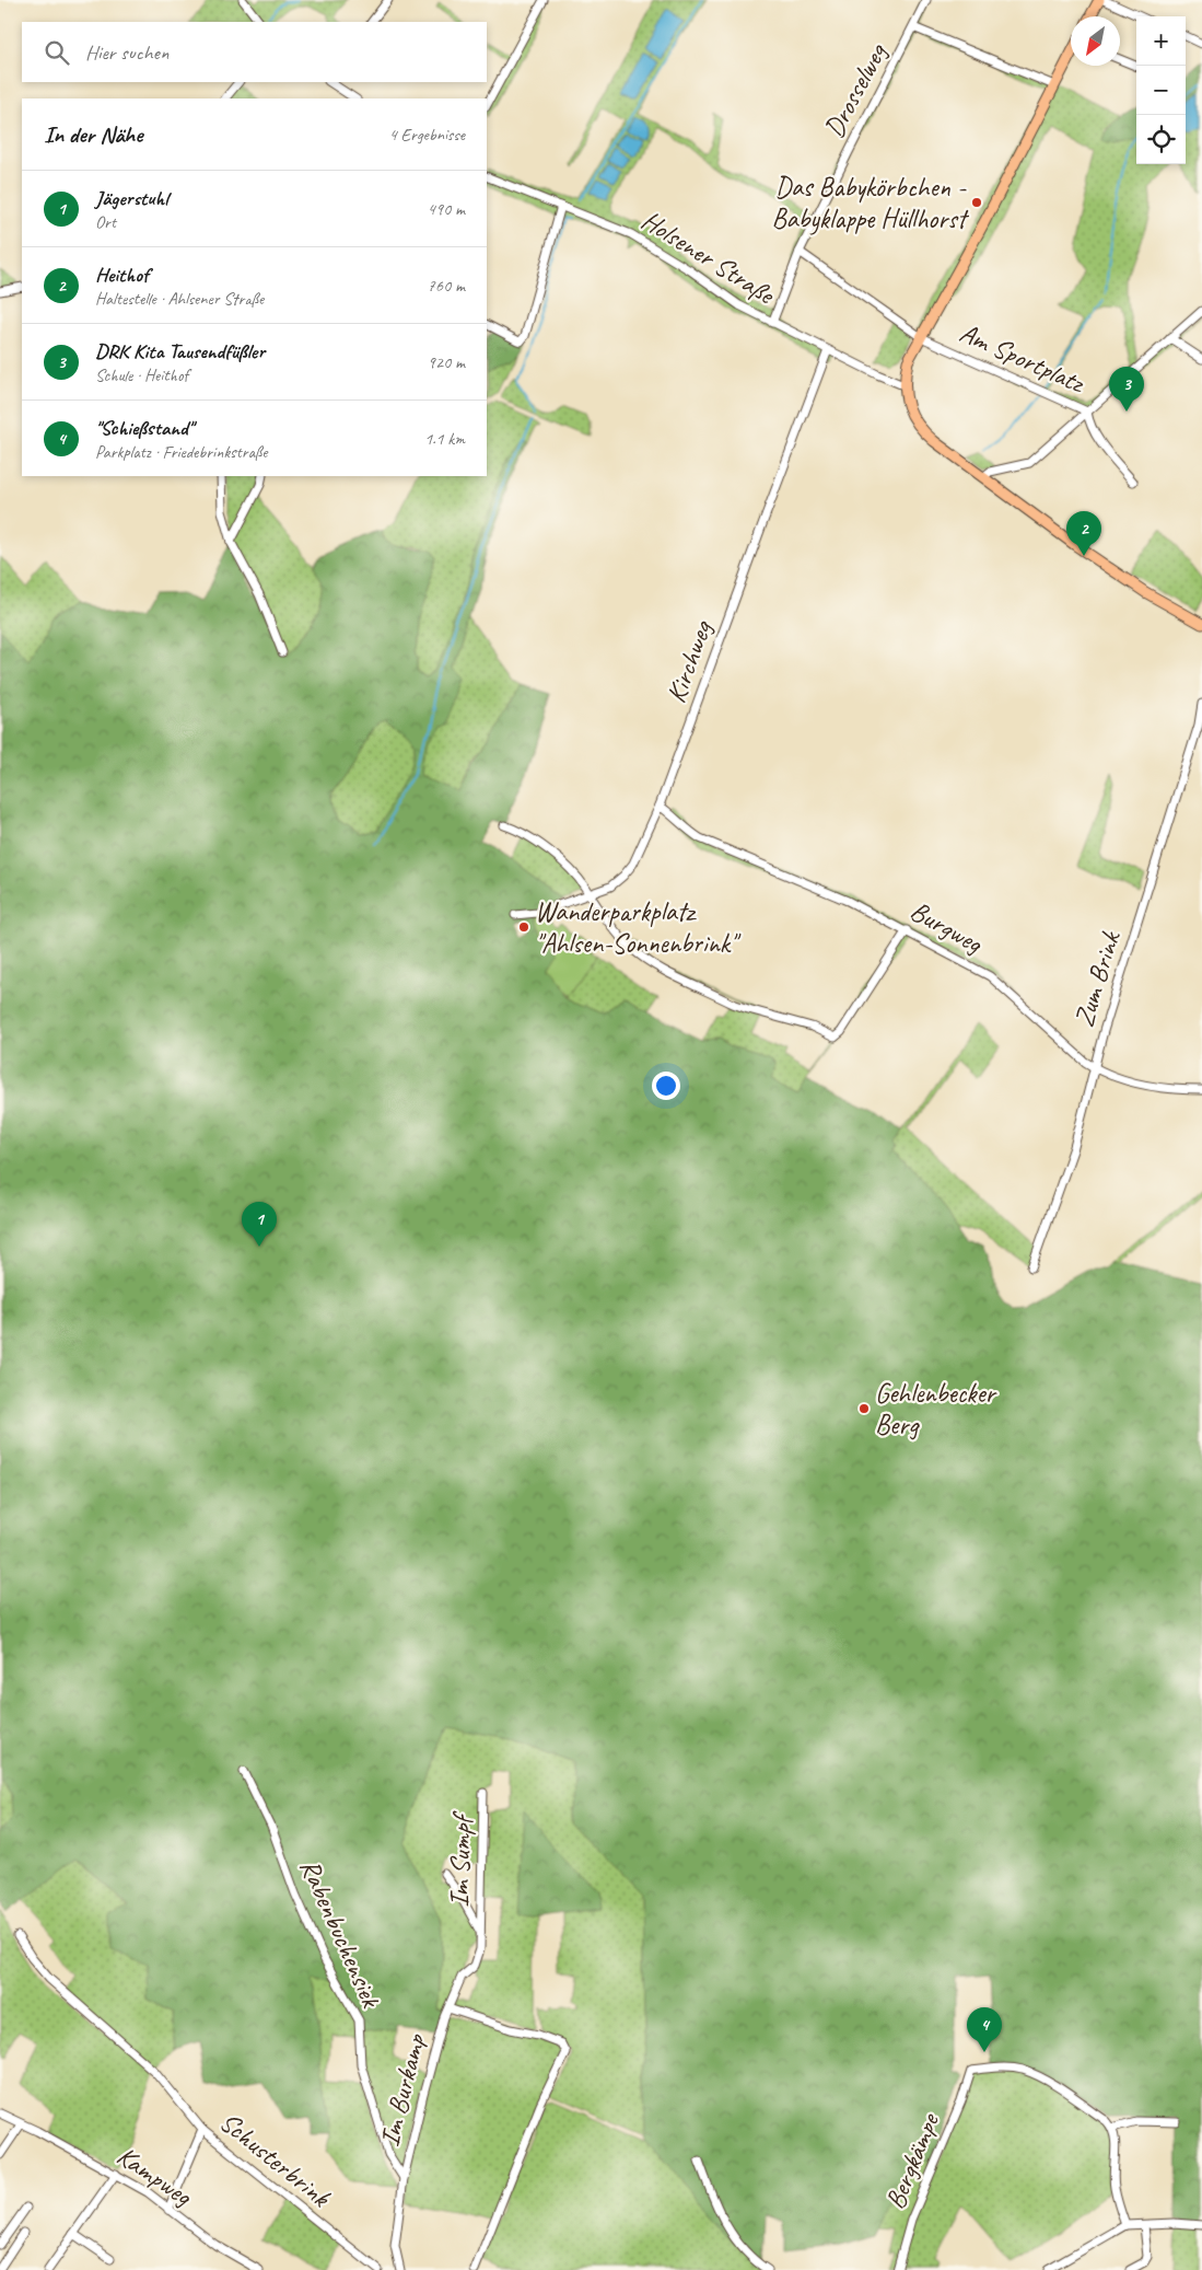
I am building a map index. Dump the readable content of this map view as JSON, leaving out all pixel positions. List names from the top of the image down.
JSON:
{
  "streets": {
    "street": [
      "Drosselweg",
      "Holsener Straße",
      "Am Sportplatz",
      "Kirchweg",
      "Burgweg",
      "Zum Brink",
      "Im Sumpf",
      "Rabenbuchensiek",
      "Im Burkamp",
      "Schusterbrink",
      "Bergkämpe",
      "Kampweg"
    ]
  },
  "crossings": [
    ["Drosselweg", "Holsener Straße"],
    ["Drosselweg", "Am Sportplatz"],
    ["Holsener Straße", "Kirchweg"],
    ["Kirchweg", "Burgweg"],
    ["Burgweg", "Zum Brink"],
    ["Im Sumpf", "Im Burkamp"],
    ["Rabenbuchensiek", "Im Burkamp"]
  ],
  "places": ["Das Babykörbchen - Babyklappe Hüllhorst", "Wanderparkplatz \"Ahlsen-Sonnenbrink\"", "Gehlenbecker Berg"],
  "north": "bottom left",
  "page": {
    "map_buttons": ["+", "−"],
    "search": "Hier suchen",
    "heading": ["In der Nähe", "4 Ergebnisse"],
    "list": [
      {
        "mark": "1",
        "name": "Jägerstuhl",
        "note": "Ort",
        "value": "490 m"
      },
      {
        "mark": "2",
        "name": "Heithof",
        "note": "Haltestelle · Ahlsener Straße",
        "value": "760 m"
      },
      {
        "mark": "3",
        "name": "DRK Kita Tausendfüßler",
        "note": "Schule · Heithof",
        "value": "920 m"
      },
      {
        "mark": "4",
        "name": "\"Schießstand\"",
        "note": "Parkplatz · Friedebrinkstraße",
        "value": "1.1 km"
      }
    ],
    "pins": [
      "3",
      "2",
      "1",
      "4"
    ]
  }
}
